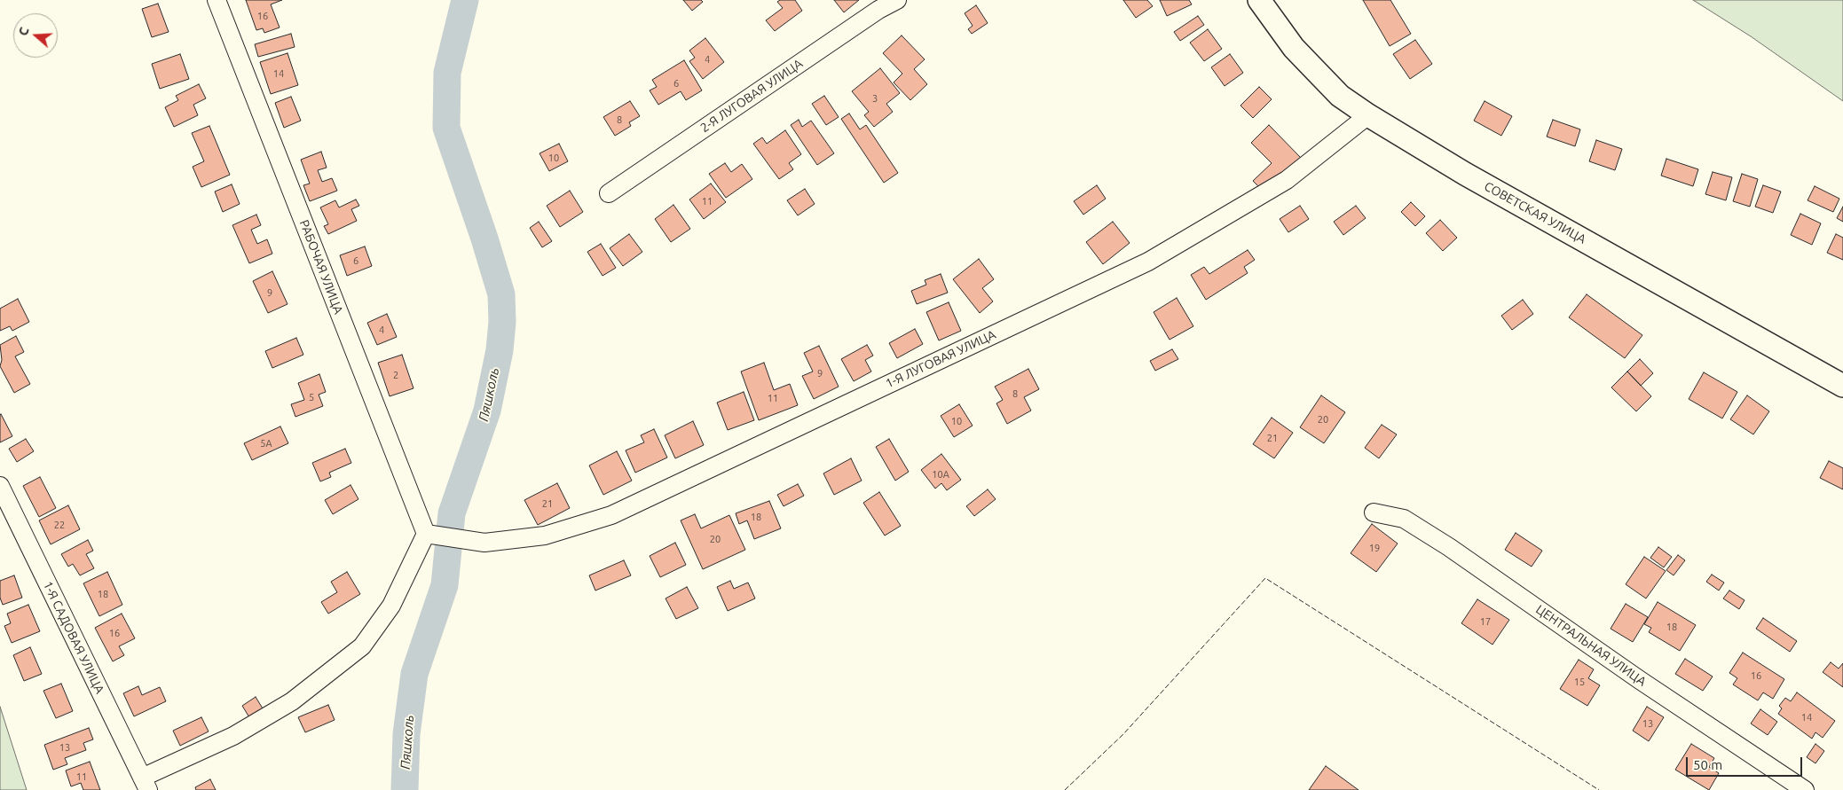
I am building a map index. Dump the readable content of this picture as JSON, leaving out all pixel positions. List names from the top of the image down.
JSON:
{
  "streets": {
    "main road": ["СОВЕТСКАЯ УЛИЦА"],
    "street": [
      "2-Я ЛУГОВАЯ УЛИЦА",
      "РАБОЧАЯ УЛИЦА",
      "1-Я ЛУГОВАЯ УЛИЦА",
      "1-Я САДОВАЯ УЛИЦА",
      "ЦЕНТРАЛЬНАЯ УЛИЦА"
    ]
  },
  "crossings": [
    ["СОВЕТСКАЯ УЛИЦА", "1-Я ЛУГОВАЯ УЛИЦА"],
    ["РАБОЧАЯ УЛИЦА", "1-Я ЛУГОВАЯ УЛИЦА"]
  ],
  "water": ["Пяшколь"],
  "house_numbers": [
    "16",
    "4",
    "14",
    "6",
    "3",
    "8",
    "10",
    "11",
    "6",
    "9",
    "4",
    "9",
    "2",
    "8",
    "5",
    "11",
    "20",
    "10",
    "21",
    "5А",
    "10А",
    "21",
    "18",
    "22",
    "20",
    "19",
    "18",
    "17",
    "18",
    "16",
    "16",
    "15",
    "14",
    "13",
    "13",
    "11"
  ],
  "scale_bar": "50 m",
  "north": "left"
}
